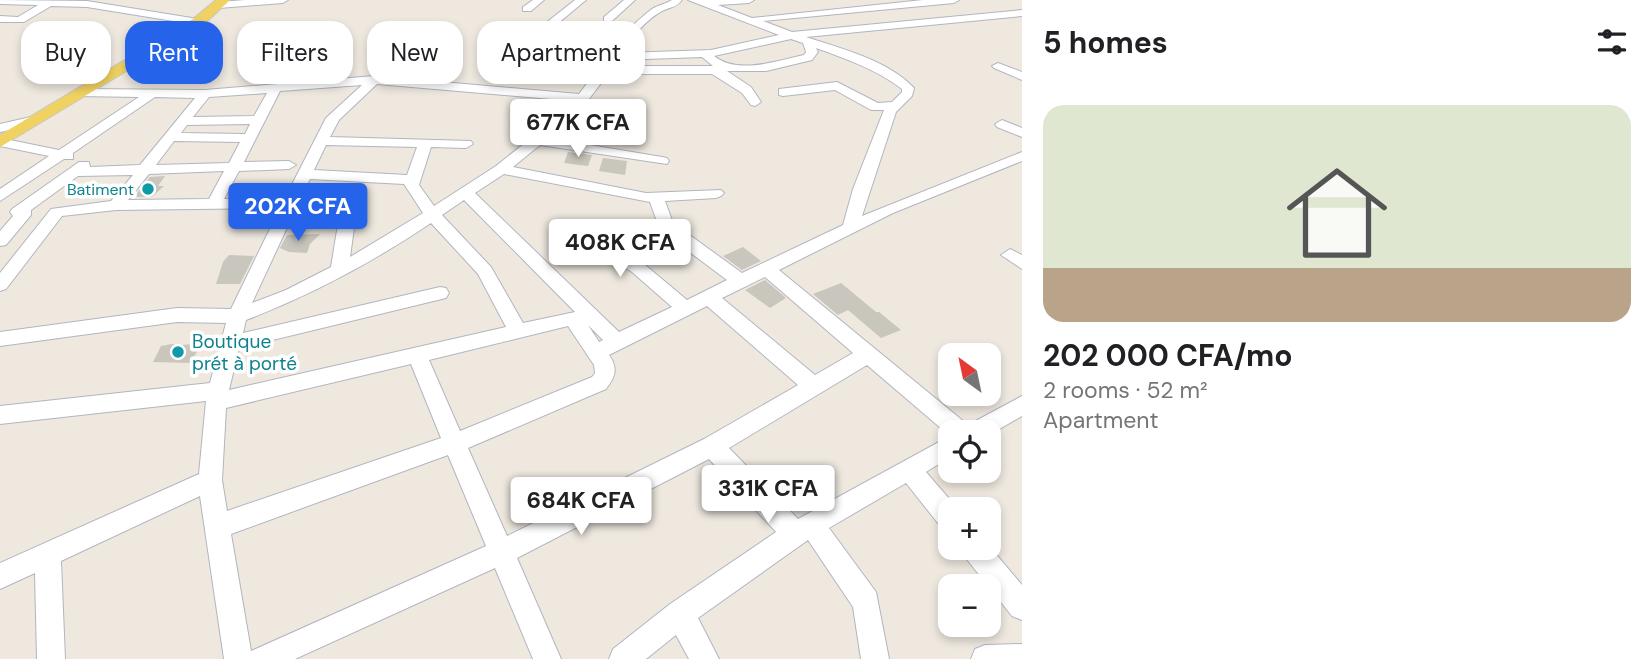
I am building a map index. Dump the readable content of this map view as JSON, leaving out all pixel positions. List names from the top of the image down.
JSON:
{
  "places": ["Batiment", "Boutique prét à porté"],
  "north": "top left",
  "page": {
    "heading": "5 homes",
    "chip": [
      "Buy",
      "Rent",
      "Filters",
      "New",
      "Apartment"
    ],
    "list": [
      {
        "name": "202 000 CFA/mo",
        "note": "2 rooms · 52 m² · Apartment"
      }
    ],
    "price": [
      "677K CFA",
      "202K CFA",
      "408K CFA",
      "331K CFA",
      "684K CFA"
    ],
    "map_buttons": ["+", "−"]
  }
}
